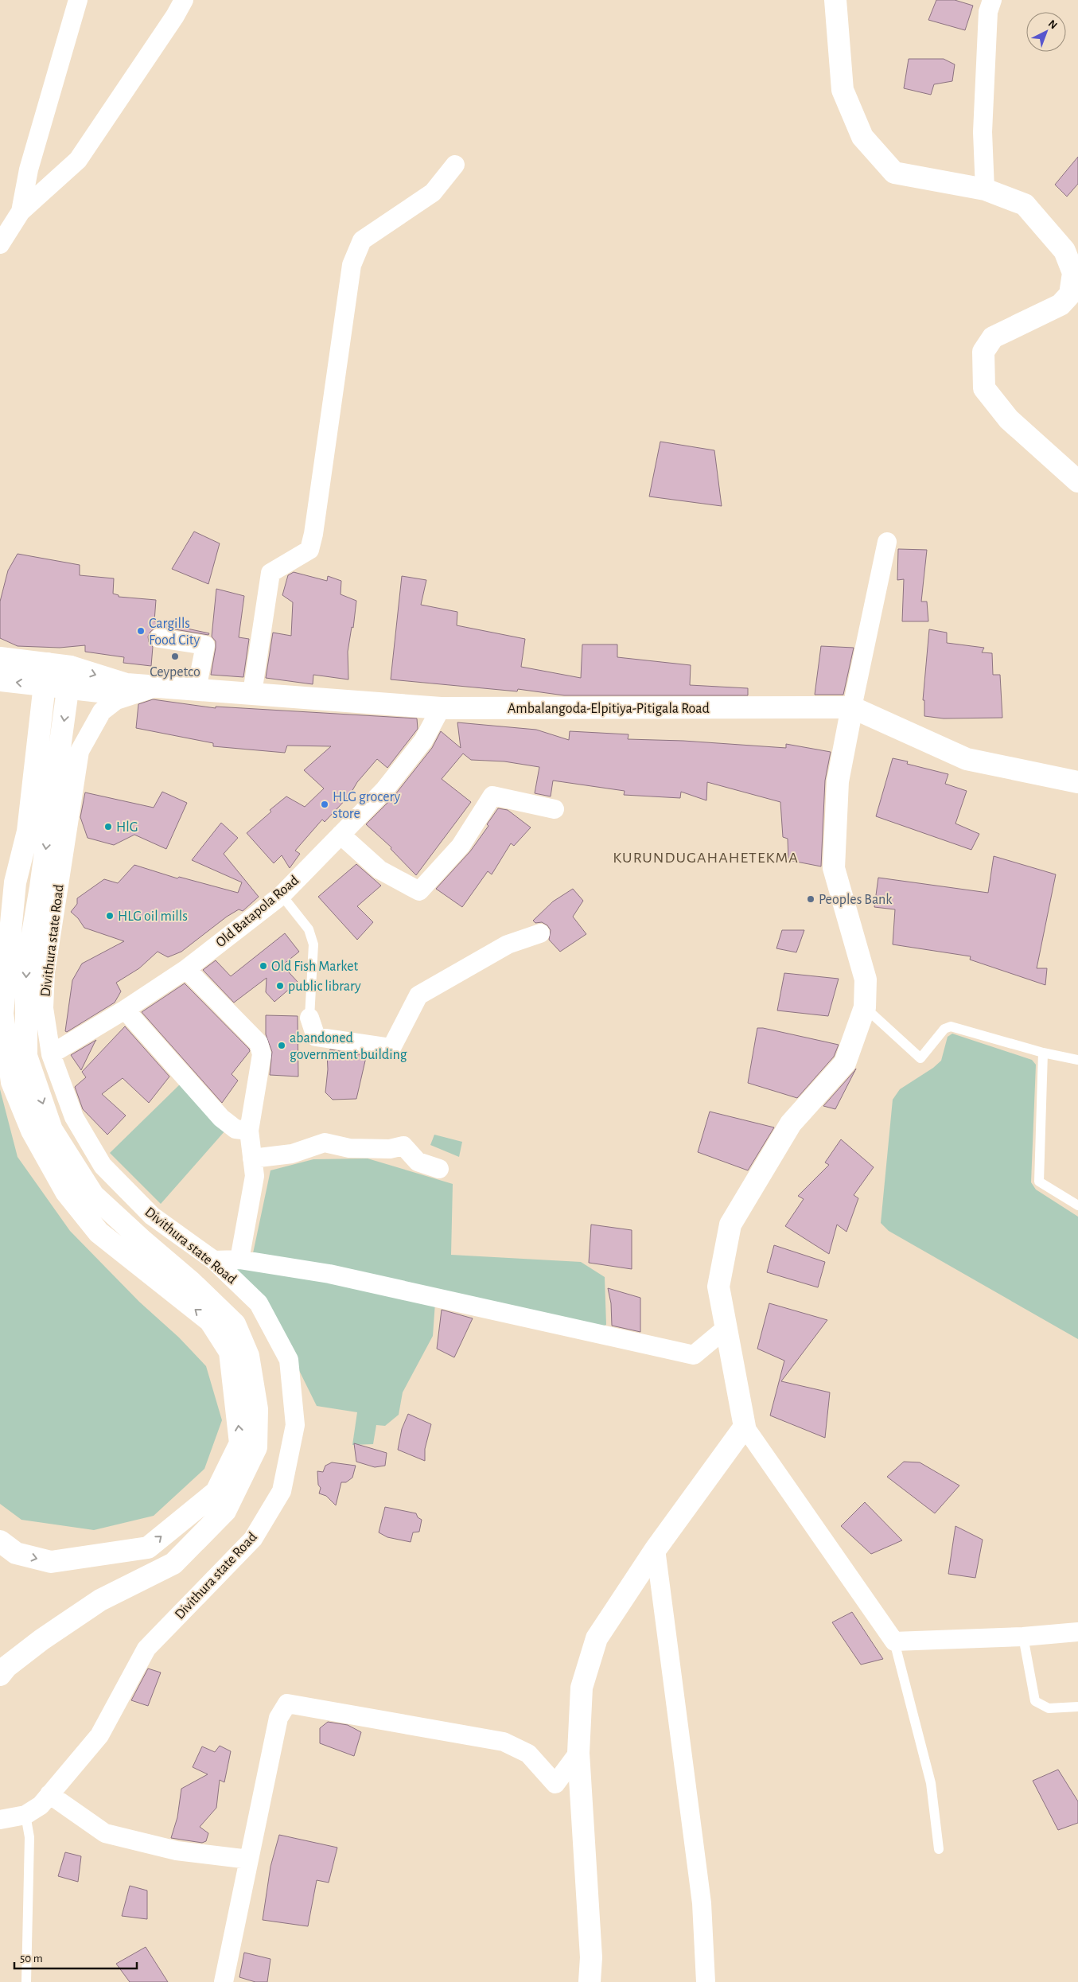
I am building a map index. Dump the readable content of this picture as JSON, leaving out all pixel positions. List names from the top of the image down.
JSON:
{
  "streets": {
    "main road": ["Ambalangoda-Elpitiya-Pitigala Road"],
    "street": ["Old Batapola Road", "Divithura state Road"]
  },
  "crossings": [
    ["Ambalangoda-Elpitiya-Pitigala Road", "Old Batapola Road"],
    ["Ambalangoda-Elpitiya-Pitigala Road", "Divithura state Road"],
    ["Old Batapola Road", "Divithura state Road"]
  ],
  "districts": ["KURUNDUGAHAHETEKMA"],
  "places": [
    "Cargills Food City",
    "Ceypetco",
    "HLG grocery store",
    "HlG",
    "Peoples Bank",
    "HLG oil mills",
    "Old Fish Market",
    "public library",
    "abandoned government building"
  ],
  "scale_bar": "50 m",
  "north": "top right"
}
